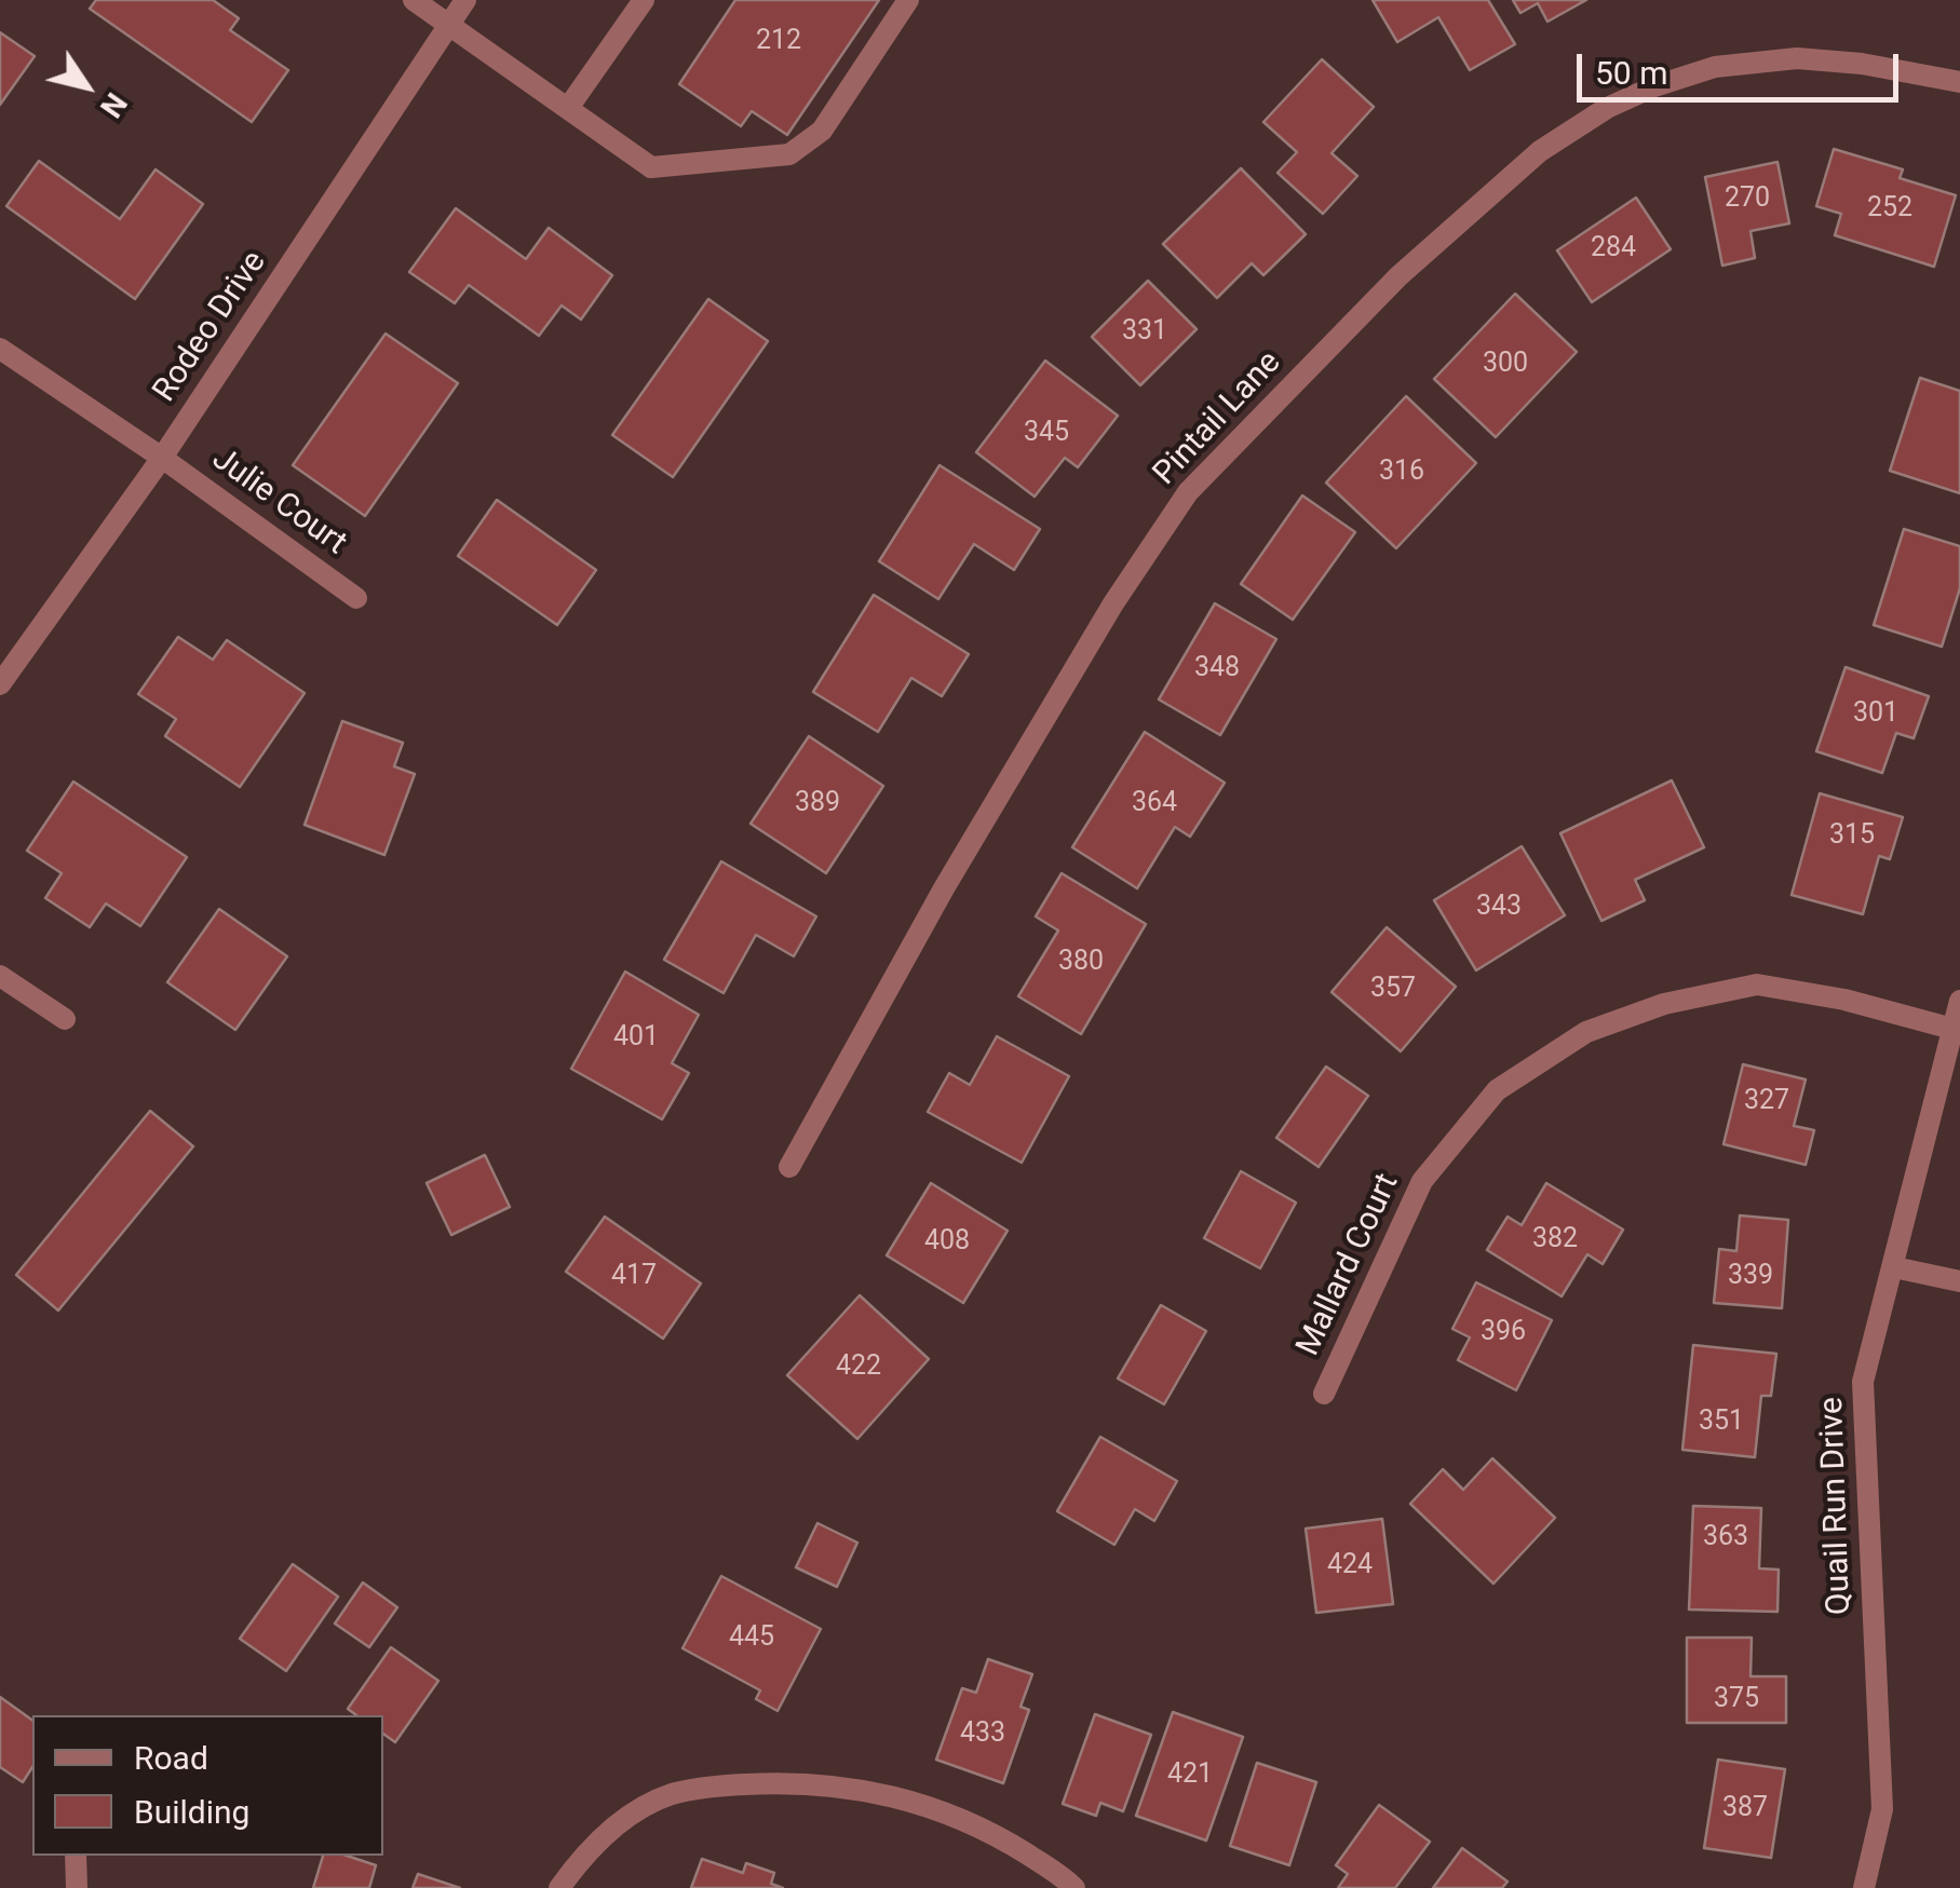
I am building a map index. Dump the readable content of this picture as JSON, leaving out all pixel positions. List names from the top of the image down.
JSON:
{
  "streets": {
    "street": [
      "Rodeo Drive",
      "Pintail Lane",
      "Julie Court",
      "Mallard Court",
      "Quail Run Drive"
    ]
  },
  "crossings": [
    ["Rodeo Drive", "Julie Court"],
    ["Mallard Court", "Quail Run Drive"]
  ],
  "house_numbers": [
    "212",
    "270",
    "252",
    "284",
    "331",
    "300",
    "345",
    "316",
    "348",
    "301",
    "389",
    "364",
    "315",
    "343",
    "380",
    "357",
    "401",
    "327",
    "382",
    "408",
    "417",
    "339",
    "396",
    "422",
    "351",
    "363",
    "424",
    "445",
    "375",
    "433",
    "421",
    "387"
  ],
  "legend": ["Road", "Building"],
  "scale_bar": "50 m",
  "north": "bottom right"
}
